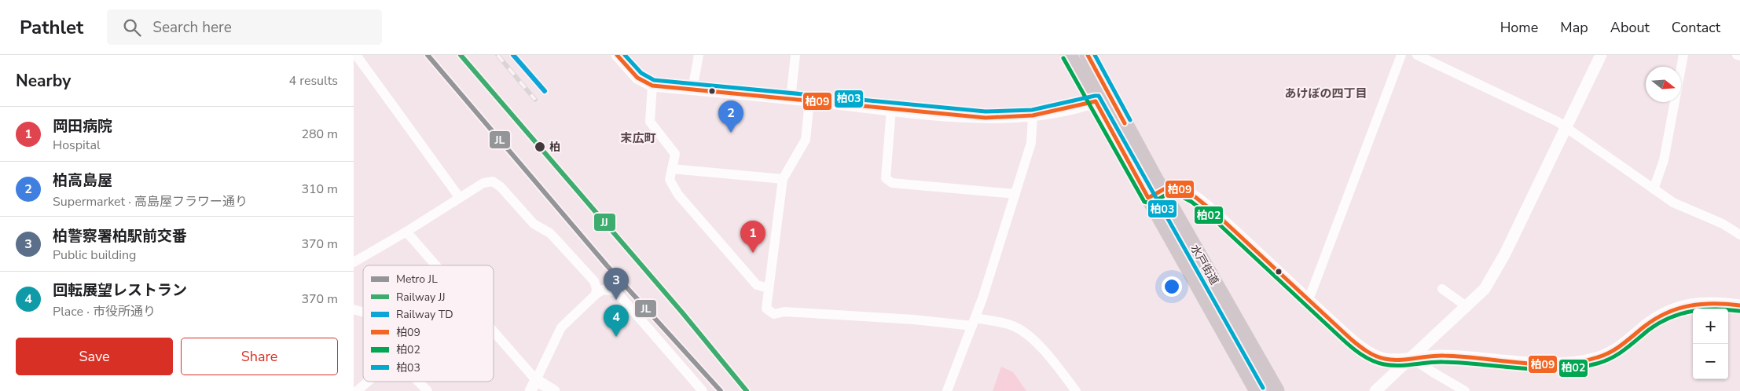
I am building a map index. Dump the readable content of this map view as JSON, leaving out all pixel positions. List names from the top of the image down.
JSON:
{
  "streets": {
    "highway": ["水戸街道"]
  },
  "districts": ["あけぼの四丁目", "末広町"],
  "places": ["柏"],
  "lines": [
    "metro line JL",
    "rail line JJ",
    "rail line TD",
    "transit line 柏09",
    "transit line 柏03",
    "transit line 柏02"
  ],
  "legend": [
    "Metro JL",
    "Railway JJ",
    "Railway TD",
    "柏09",
    "柏02",
    "柏03"
  ],
  "north": "right",
  "page": {
    "header": "Pathlet",
    "search": "Search here",
    "nav": [
      "Home",
      "Map",
      "About",
      "Contact"
    ],
    "heading": ["Nearby", "4 results"],
    "pins": [
      "2",
      "1",
      "3",
      "4"
    ],
    "list": [
      {
        "mark": "1",
        "name": "岡田病院",
        "note": "Hospital",
        "value": "280 m"
      },
      {
        "mark": "2",
        "name": "柏高島屋",
        "note": "Supermarket · 高島屋フラワー通り",
        "value": "310 m"
      },
      {
        "mark": "3",
        "name": "柏警察署柏駅前交番",
        "note": "Public building",
        "value": "370 m"
      },
      {
        "mark": "4",
        "name": "回転展望レストラン",
        "note": "Place · 市役所通り",
        "value": "370 m"
      }
    ],
    "map_buttons": ["+", "−"],
    "buttons": ["Save", "Share"]
  }
}
